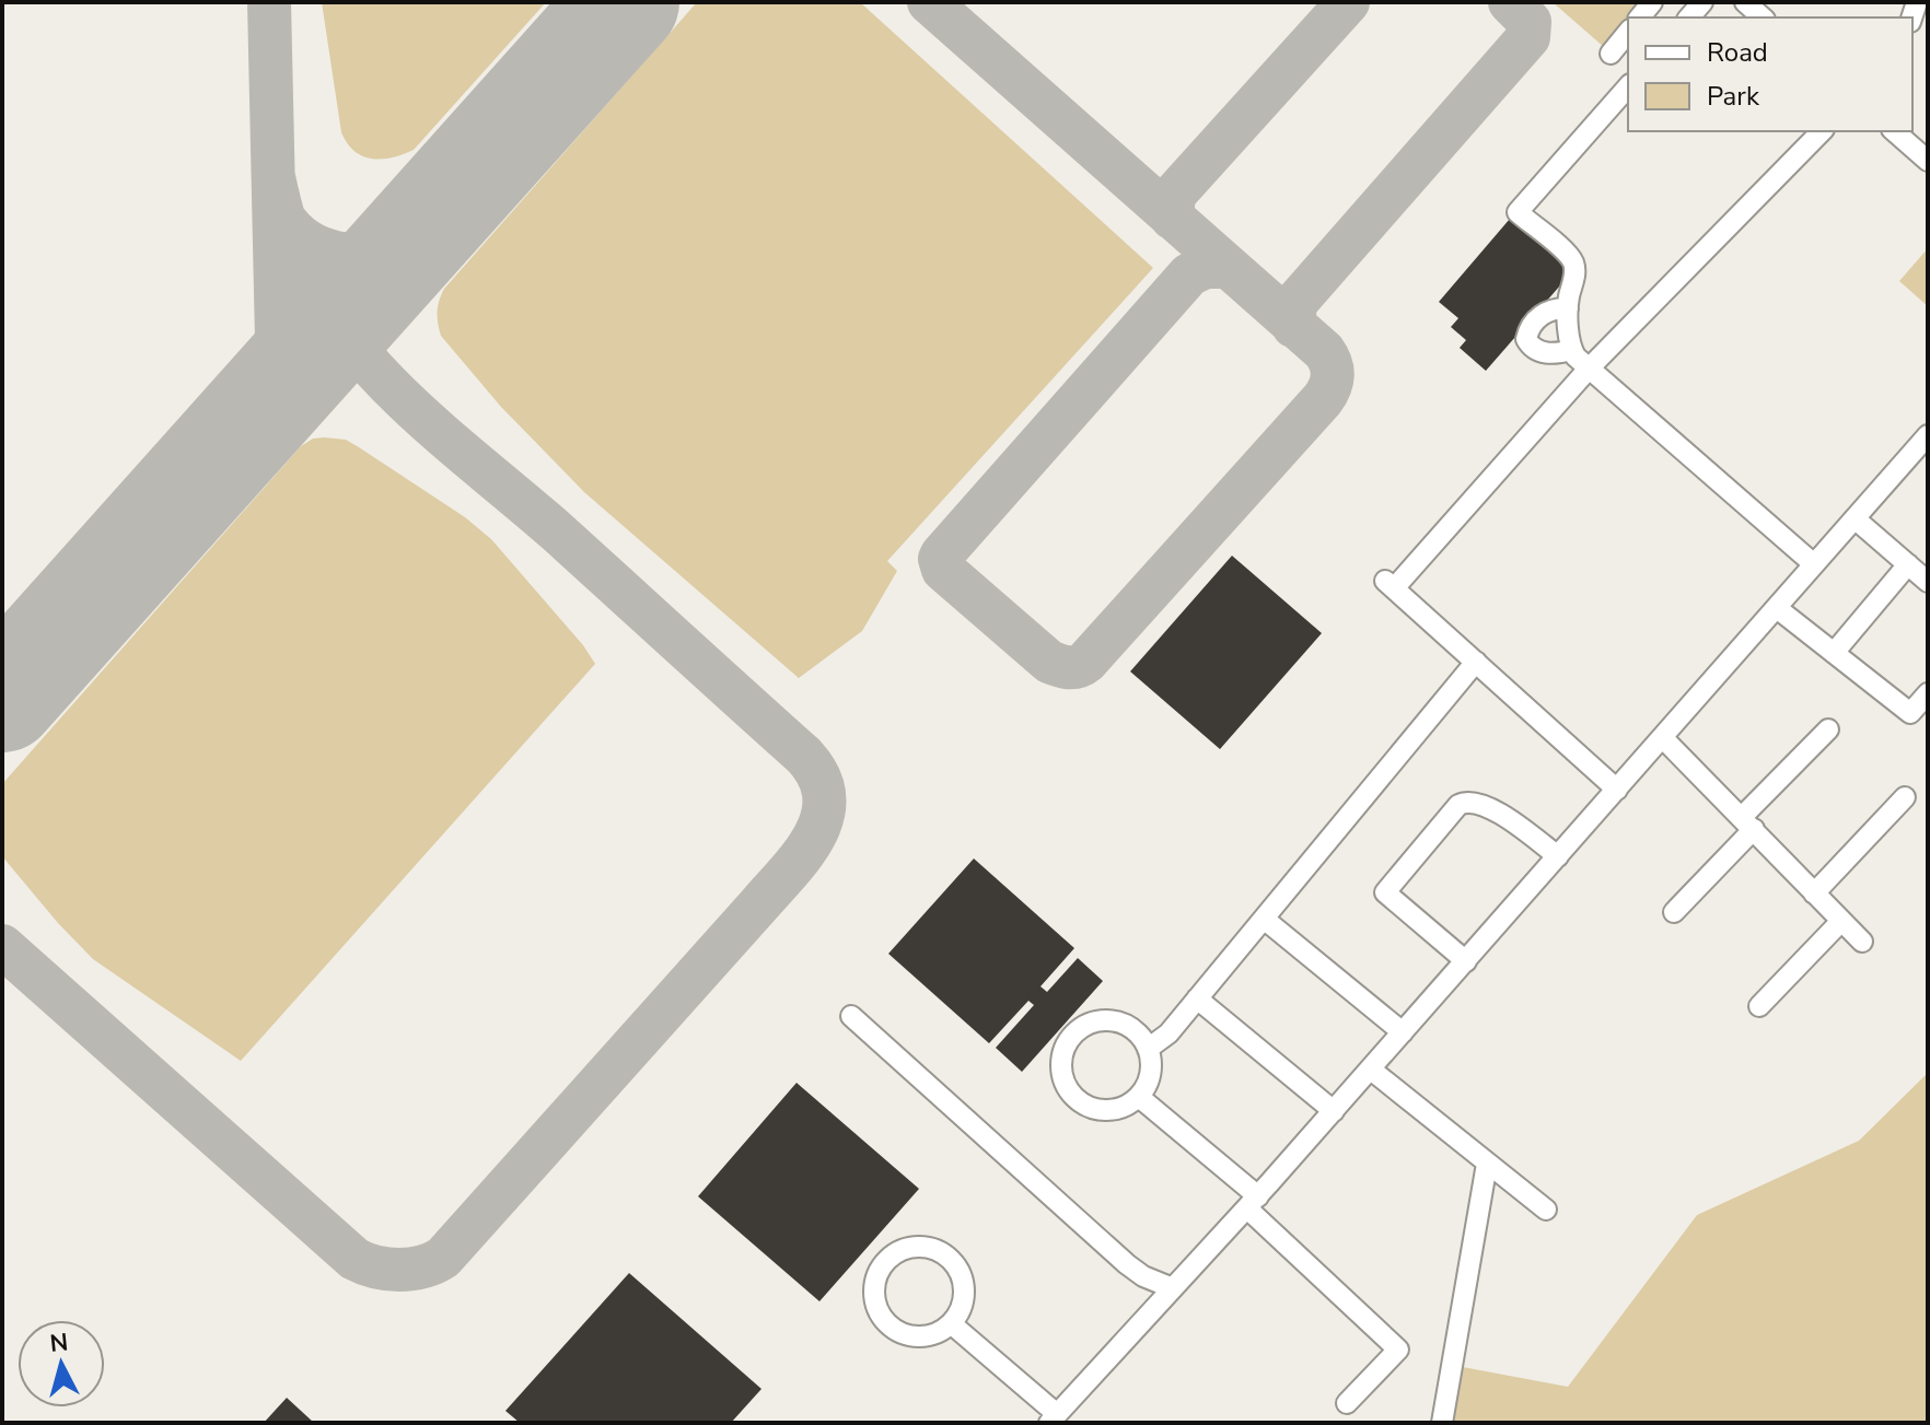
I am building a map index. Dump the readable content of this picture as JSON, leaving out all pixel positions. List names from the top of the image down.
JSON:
{
  "legend": ["Road", "Park"],
  "north": "top"
}
